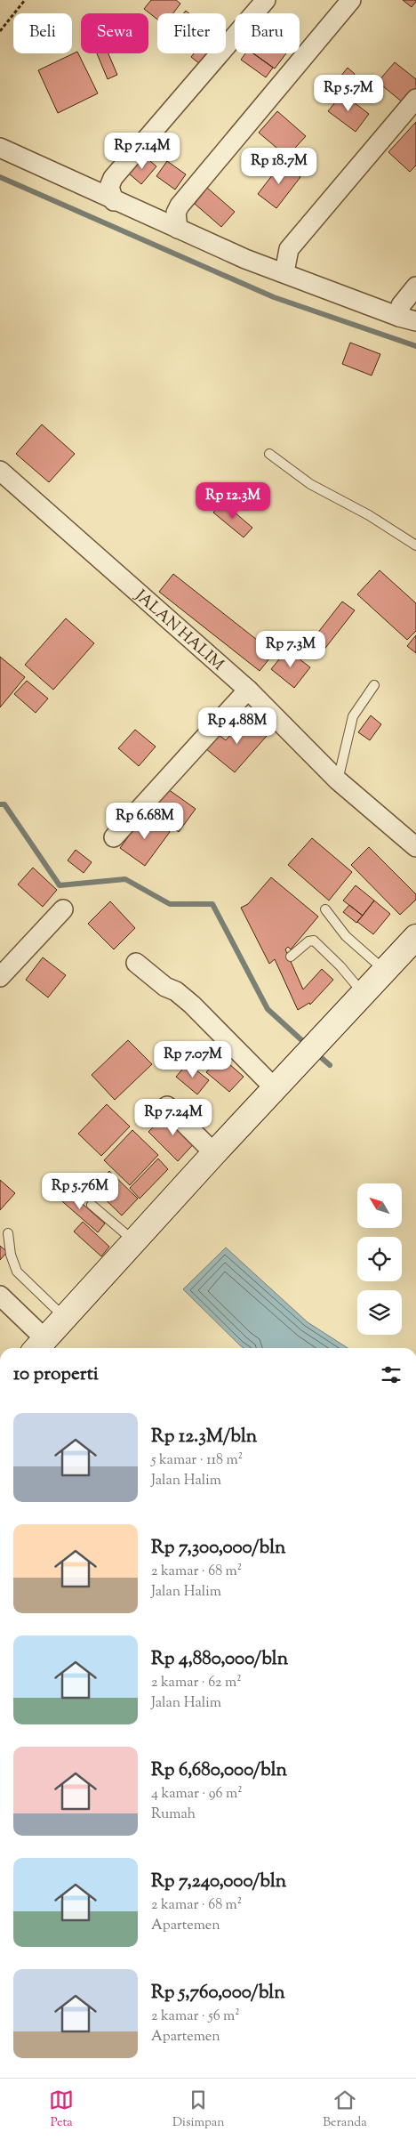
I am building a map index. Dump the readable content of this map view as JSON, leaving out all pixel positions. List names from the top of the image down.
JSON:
{
  "streets": {
    "street": ["JALAN HALIM"]
  },
  "north": "top left",
  "page": {
    "chip": [
      "Beli",
      "Sewa",
      "Filter",
      "Baru"
    ],
    "price": [
      "Rp 5.7M",
      "Rp 7.14M",
      "Rp 18.7M",
      "Rp 12.3M",
      "Rp 7.3M",
      "Rp 4.88M",
      "Rp 6.68M",
      "Rp 7.07M",
      "Rp 7.24M",
      "Rp 5.76M"
    ],
    "heading": "10 properti",
    "list": [
      {
        "name": "Rp 12.3M/bln",
        "note": "5 kamar · 118 m² · Jalan Halim"
      },
      {
        "name": "Rp 7,300,000/bln",
        "note": "2 kamar · 68 m² · Jalan Halim"
      },
      {
        "name": "Rp 4,880,000/bln",
        "note": "2 kamar · 62 m² · Jalan Halim"
      },
      {
        "name": "Rp 6,680,000/bln",
        "note": "4 kamar · 96 m² · Rumah"
      },
      {
        "name": "Rp 7,240,000/bln",
        "note": "2 kamar · 68 m² · Apartemen"
      },
      {
        "name": "Rp 5,760,000/bln",
        "note": "2 kamar · 56 m² · Apartemen"
      }
    ],
    "tabs": ["Peta", "Disimpan", "Beranda"]
  }
}
